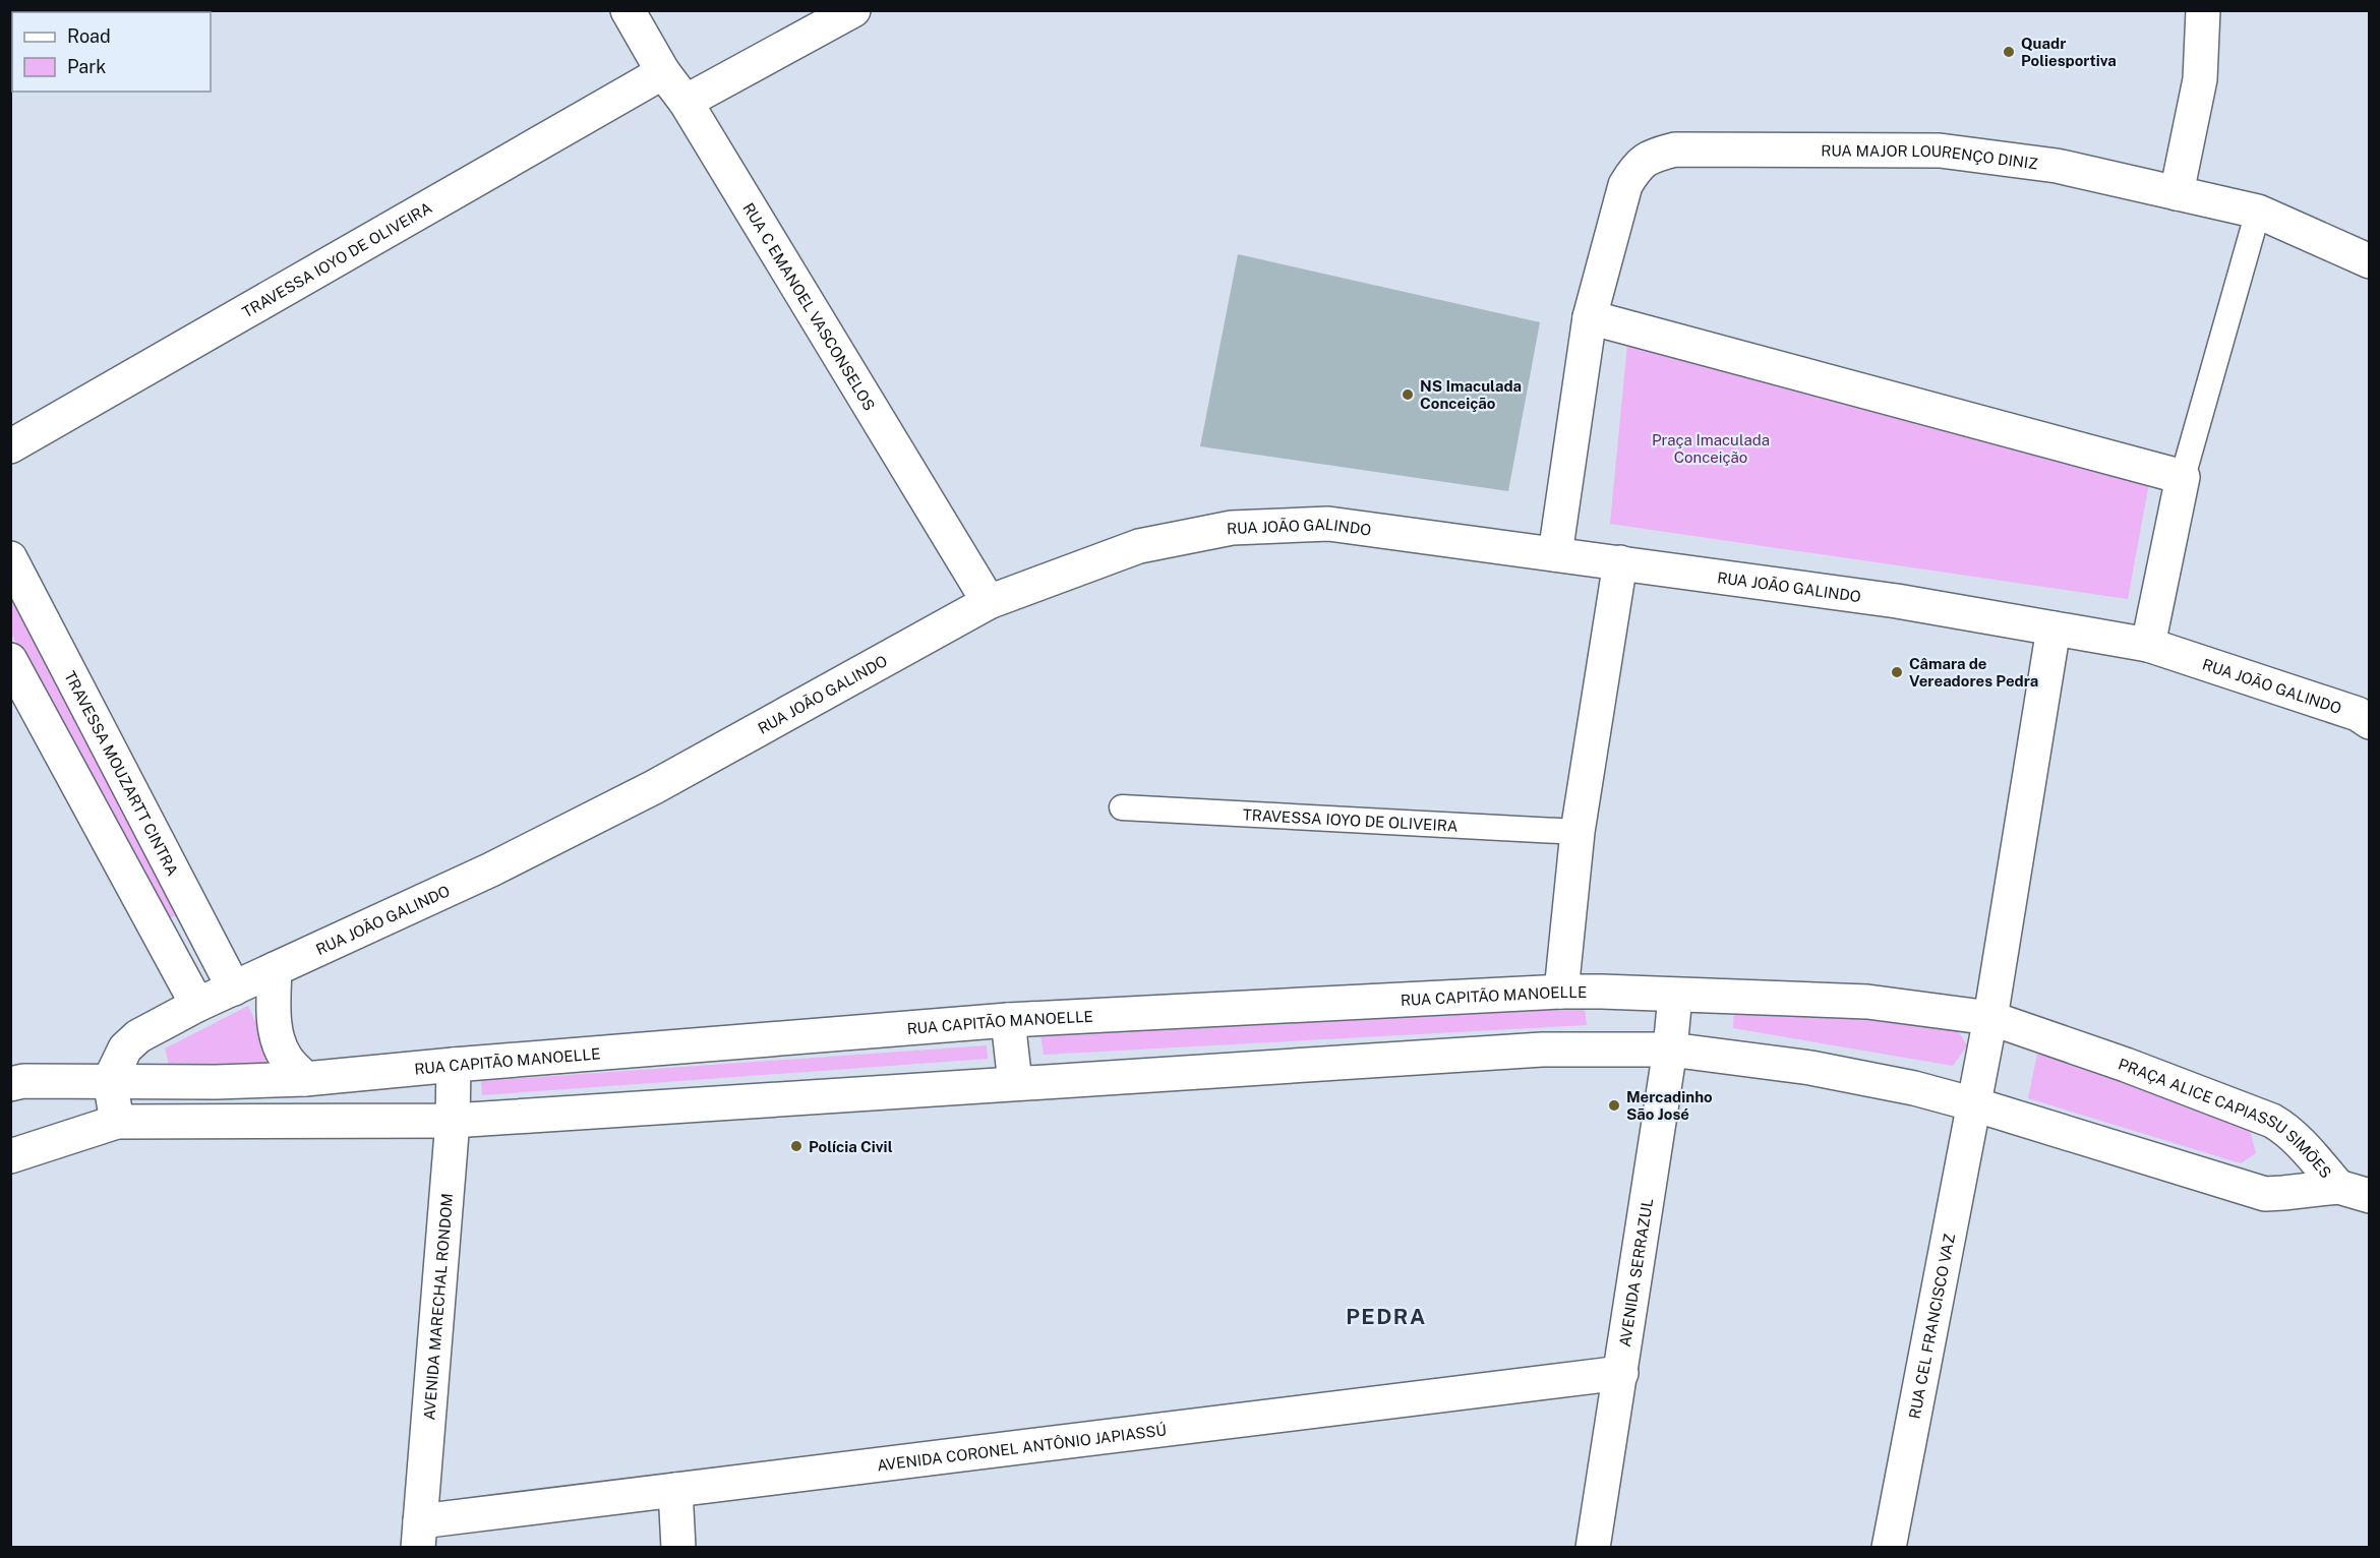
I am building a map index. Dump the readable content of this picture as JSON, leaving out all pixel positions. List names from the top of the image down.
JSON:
{
  "streets": {
    "street": [
      "RUA MAJOR LOURENÇO DINIZ",
      "TRAVESSA IOYO DE OLIVEIRA",
      "RUA C EMANOEL VASCONSELOS",
      "RUA JOÃO GALINDO",
      "TRAVESSA MOUZARTT CINTRA",
      "RUA CAPITÃO MANOELLE",
      "PRAÇA ALICE CAPIASSU SIMÕES",
      "AVENIDA SERRAZUL",
      "AVENIDA MARECHAL RONDOM",
      "RUA CEL FRANCISCO VAZ",
      "AVENIDA CORONEL ANTÔNIO JAPIASSÚ"
    ]
  },
  "crossings": [
    ["TRAVESSA IOYO DE OLIVEIRA", "RUA C EMANOEL VASCONSELOS"],
    ["RUA C EMANOEL VASCONSELOS", "RUA JOÃO GALINDO"],
    ["RUA JOÃO GALINDO", "TRAVESSA MOUZARTT CINTRA"],
    ["RUA JOÃO GALINDO", "RUA CAPITÃO MANOELLE"],
    ["RUA JOÃO GALINDO", "RUA CEL FRANCISCO VAZ"],
    ["RUA CAPITÃO MANOELLE", "PRAÇA ALICE CAPIASSU SIMÕES"],
    ["RUA CAPITÃO MANOELLE", "AVENIDA SERRAZUL"],
    ["RUA CAPITÃO MANOELLE", "AVENIDA MARECHAL RONDOM"],
    ["RUA CAPITÃO MANOELLE", "RUA CEL FRANCISCO VAZ"],
    ["PRAÇA ALICE CAPIASSU SIMÕES", "RUA CEL FRANCISCO VAZ"],
    ["AVENIDA SERRAZUL", "AVENIDA CORONEL ANTÔNIO JAPIASSÚ"],
    ["AVENIDA MARECHAL RONDOM", "AVENIDA CORONEL ANTÔNIO JAPIASSÚ"]
  ],
  "districts": ["PEDRA"],
  "parks": ["Praça Imaculada Conceição"],
  "places": [
    "Quadr Poliesportiva",
    "NS Imaculada Conceição",
    "Câmara de Vereadores Pedra",
    "Mercadinho São José",
    "Polícia Civil"
  ],
  "legend": ["Road", "Park"]
}
